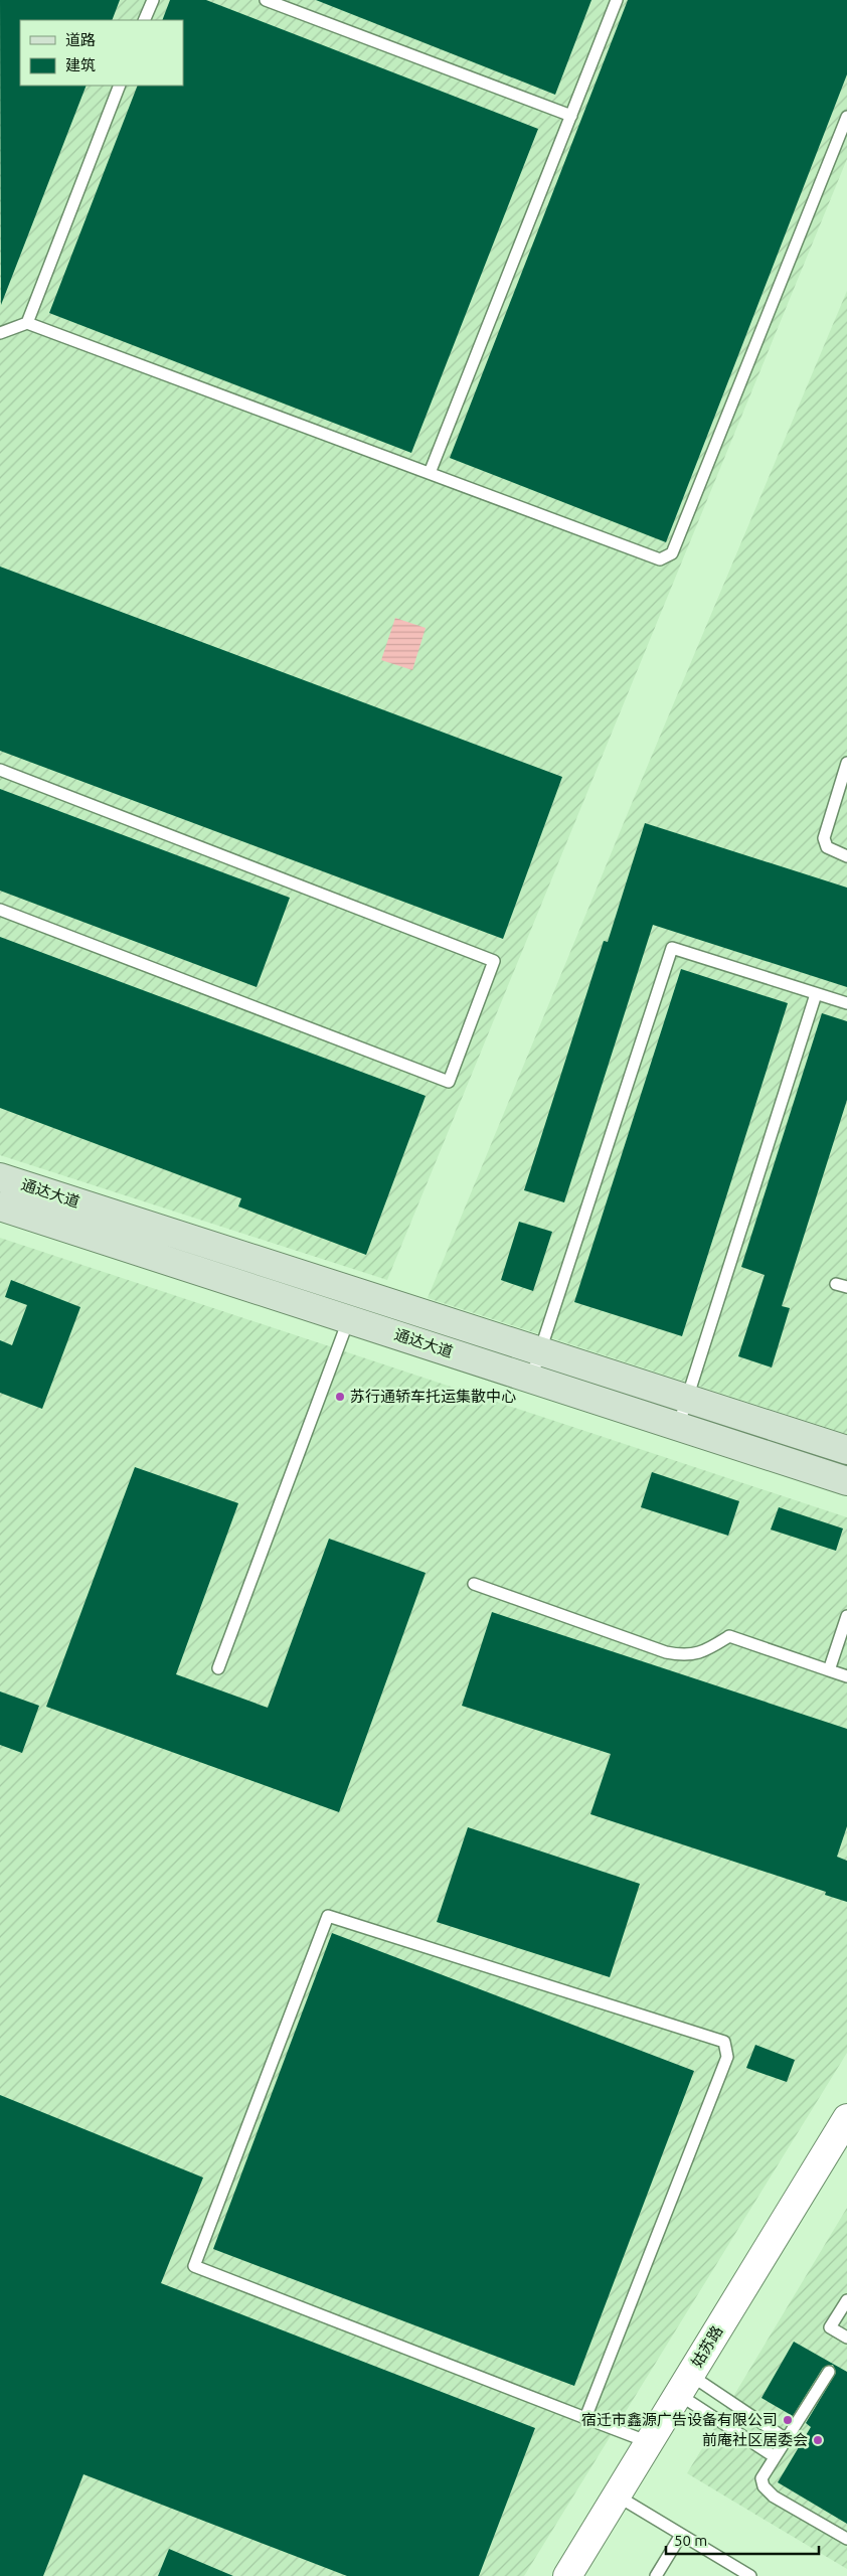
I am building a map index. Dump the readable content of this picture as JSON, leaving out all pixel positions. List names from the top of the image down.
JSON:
{
  "streets": {
    "main road": ["通达大道"],
    "street": ["姑苏路"]
  },
  "places": ["苏行通轿车托运集散中心", "宿迁市鑫源广告设备有限公司", "前庵社区居委会"],
  "legend": ["道路", "建筑"],
  "scale_bar": "50 m"
}
